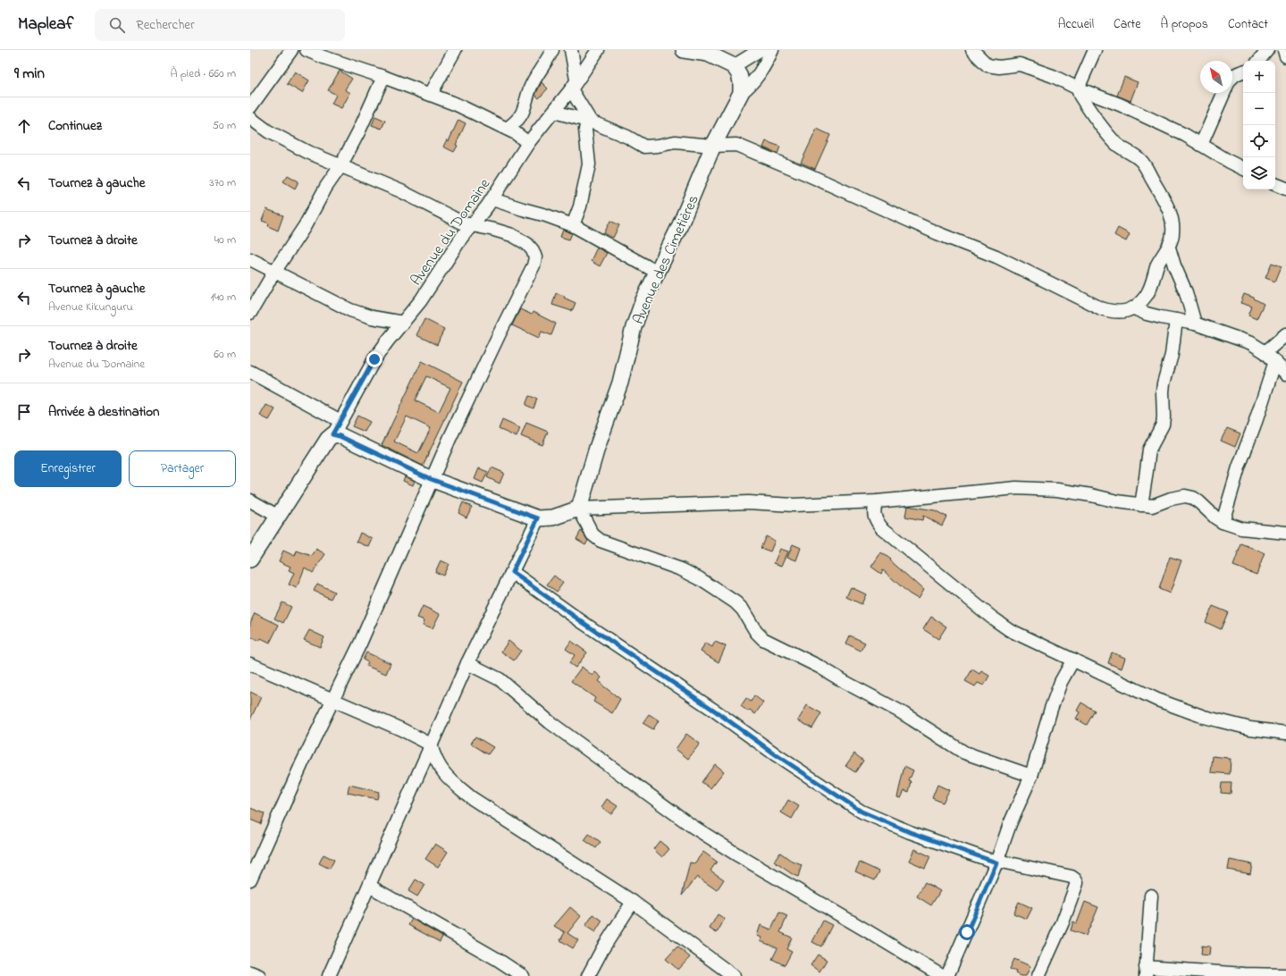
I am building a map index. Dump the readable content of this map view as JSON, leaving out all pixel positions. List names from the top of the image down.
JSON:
{
  "streets": {
    "street": ["Avenue du Domaine", "Avenue des Cimetières"]
  },
  "north": "top left",
  "page": {
    "header": "Mapleaf",
    "search": "Rechercher",
    "nav": [
      "Accueil",
      "Carte",
      "À propos",
      "Contact"
    ],
    "heading": ["9 min", "À pied · 660 m"],
    "map_buttons": ["+", "−"],
    "list": [
      ["Continuez", "50 m"],
      ["Tournez à gauche", "370 m"],
      ["Tournez à droite", "40 m"],
      ["Tournez à gauche", "Avenue Kikunguru", "140 m"],
      ["Tournez à droite", "Avenue du Domaine", "60 m"],
      "Arrivée à destination"
    ],
    "buttons": ["Enregistrer", "Partager"]
  }
}
